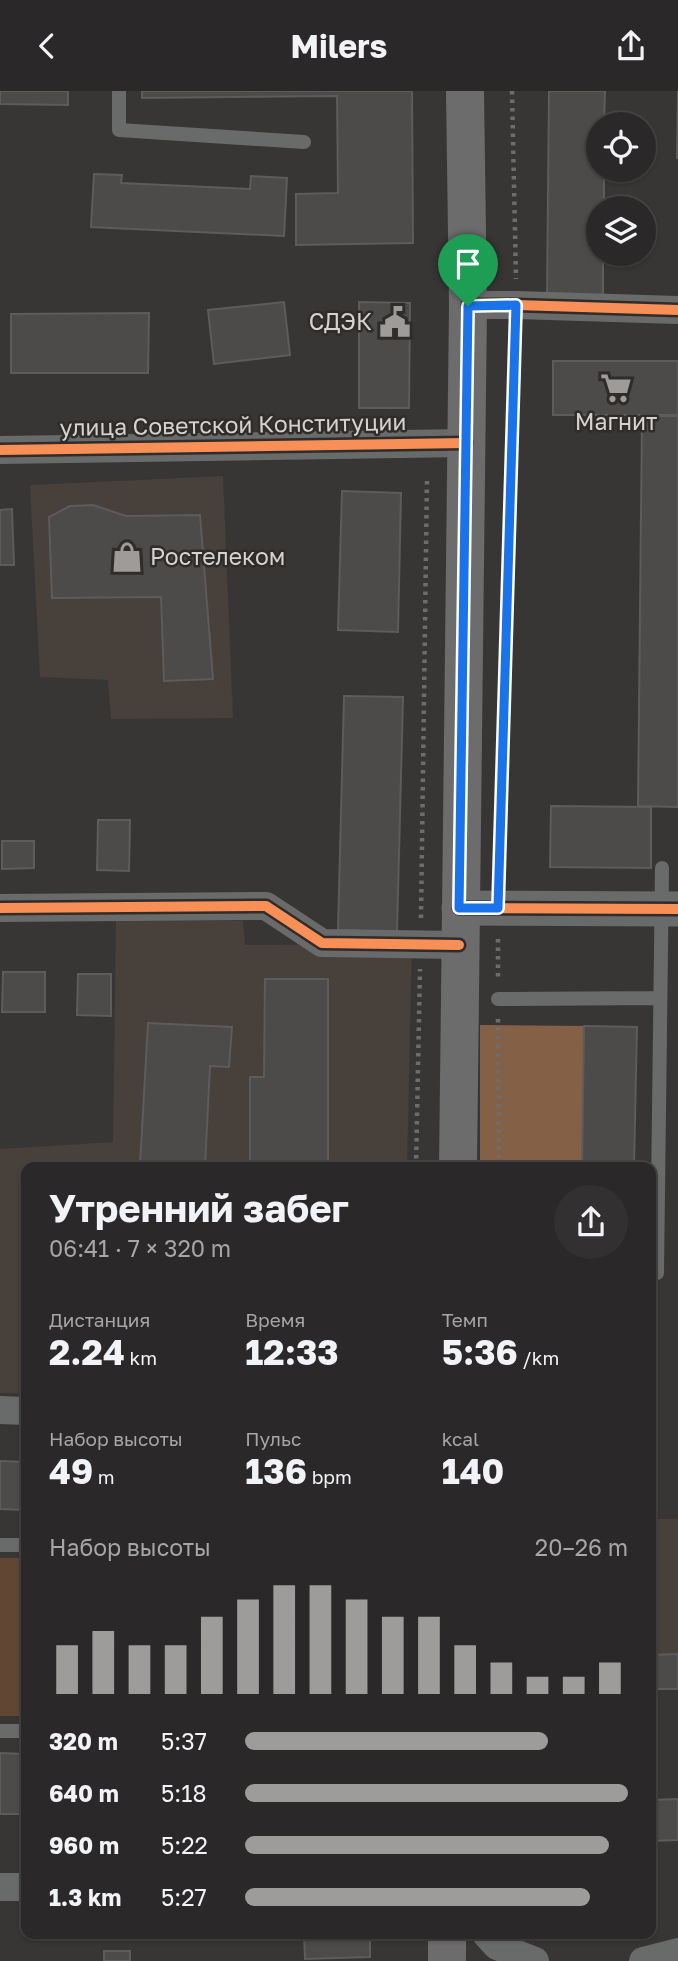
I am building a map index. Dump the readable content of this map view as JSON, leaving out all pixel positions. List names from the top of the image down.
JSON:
{
  "streets": {
    "street": ["улица Советской Конституции"]
  },
  "places": {
    "public building": ["СДЭК"],
    "supermarket": ["Магнит"],
    "shop": ["Ростелеком"]
  },
  "page": {
    "header": "Milers",
    "heading": ["Утренний забег", "06:41 · 7 × 320 m"],
    "stats": [
      ["Дистанция", "2.24 km"],
      ["Время", "12:33"],
      ["Темп", "5:36 /km"],
      ["Набор высоты", "49 m"],
      ["Пульс", "136 bpm"],
      ["kcal", "140"]
    ],
    "chart": ["Набор высоты", "20–26 m"],
    "list": [
      {
        "name": "320 m",
        "note": "5:37"
      },
      {
        "name": "640 m",
        "note": "5:18"
      },
      {
        "name": "960 m",
        "note": "5:22"
      },
      {
        "name": "1.3 km",
        "note": "5:27"
      }
    ]
  }
}
